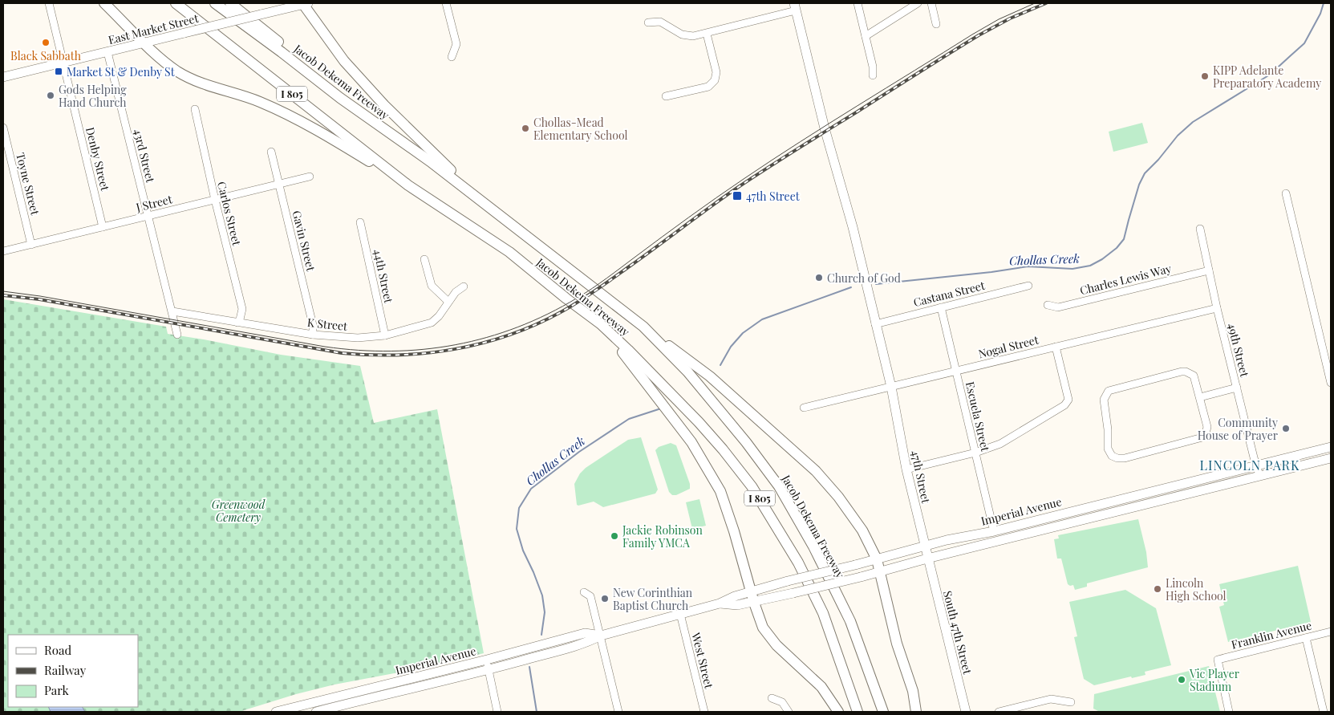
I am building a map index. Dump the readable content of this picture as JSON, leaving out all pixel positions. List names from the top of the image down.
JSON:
{
  "streets": {
    "highway": ["Jacob Dekema Freeway", "I 805"],
    "main road": [
      "East Market Street",
      "47th Street",
      "Imperial Avenue",
      "South 47th Street"
    ],
    "street": [
      "43rd Street",
      "Denby Street",
      "Toyne Street",
      "J Street",
      "Carlos Street",
      "Gavin Street",
      "44th Street",
      "Charles Lewis Way",
      "Castana Street",
      "K Street",
      "Nogal Street",
      "49th Street",
      "Escuela Street",
      "Franklin Avenue",
      "West Street"
    ]
  },
  "crossings": [
    ["East Market Street", "43rd Street"],
    ["East Market Street", "Denby Street"],
    ["43rd Street", "J Street"],
    ["43rd Street", "K Street"],
    ["Denby Street", "J Street"],
    ["Toyne Street", "J Street"],
    ["J Street", "Carlos Street"],
    ["J Street", "Gavin Street"],
    ["Carlos Street", "K Street"],
    ["Gavin Street", "K Street"],
    ["44th Street", "K Street"],
    ["Charles Lewis Way", "49th Street"],
    ["Castana Street", "Escuela Street"],
    ["Castana Street", "47th Street"],
    ["Nogal Street", "49th Street"],
    ["Nogal Street", "Escuela Street"],
    ["Nogal Street", "47th Street"],
    ["49th Street", "Imperial Avenue"],
    ["Escuela Street", "Imperial Avenue"],
    ["47th Street", "Imperial Avenue"],
    ["47th Street", "South 47th Street"],
    ["Imperial Avenue", "South 47th Street"],
    ["Imperial Avenue", "West Street"]
  ],
  "districts": ["LINCOLN PARK"],
  "water": ["Chollas Creek"],
  "parks": ["Greenwood Cemetery"],
  "places": {
    "other": [
      "Black Sabbath",
      "KIPP Adelante Preparatory Academy",
      "Gods Helping Hand Church",
      "Chollas-Mead Elementary School",
      "Church of God",
      "Community House of Prayer",
      "Jackie Robinson Family YMCA",
      "Lincoln High School",
      "New Corinthian Baptist Church",
      "Vic Player Stadium"
    ],
    "transit": ["Market St & Denby St", "47th Street"]
  },
  "legend": ["Road", "Railway", "Park"]
}
